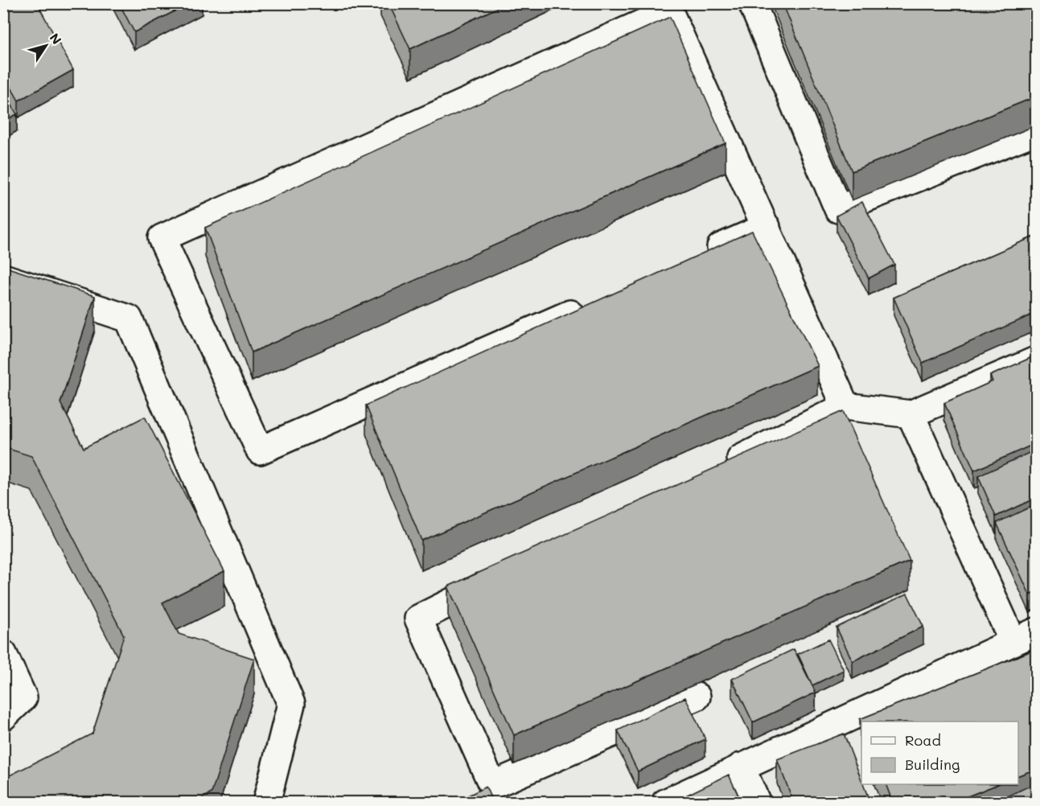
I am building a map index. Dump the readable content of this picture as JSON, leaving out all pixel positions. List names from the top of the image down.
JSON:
{
  "legend": ["Road", "Building"],
  "north": "top right"
}
